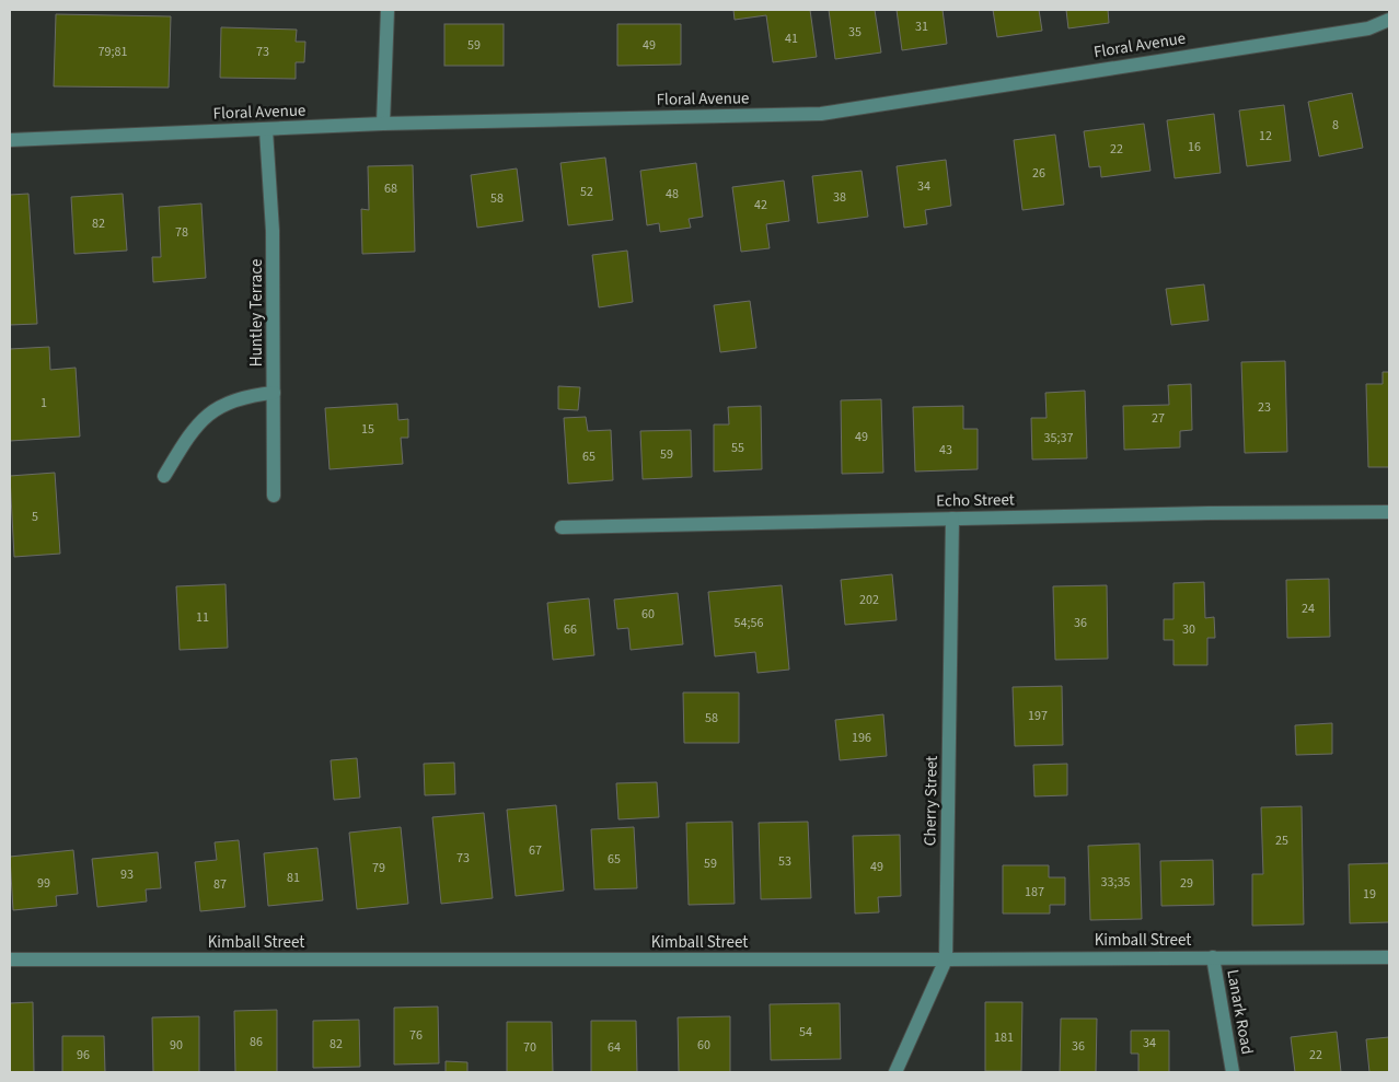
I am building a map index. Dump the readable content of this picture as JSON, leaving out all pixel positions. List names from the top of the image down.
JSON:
{
  "streets": {
    "street": [
      "Floral Avenue",
      "Huntley Terrace",
      "Echo Street",
      "Cherry Street",
      "Kimball Street",
      "Lanark Road"
    ]
  },
  "crossings": [
    ["Floral Avenue", "Huntley Terrace"],
    ["Echo Street", "Cherry Street"],
    ["Cherry Street", "Kimball Street"],
    ["Kimball Street", "Lanark Road"]
  ],
  "house_numbers": [
    "31",
    "35",
    "41",
    "59",
    "49",
    "79;81",
    "73",
    "8",
    "12",
    "16",
    "22",
    "26",
    "34",
    "68",
    "52",
    "48",
    "38",
    "58",
    "42",
    "82",
    "78",
    "1",
    "23",
    "27",
    "15",
    "49",
    "35;37",
    "55",
    "43",
    "59",
    "65",
    "5",
    "202",
    "24",
    "60",
    "11",
    "54;56",
    "36",
    "66",
    "30",
    "197",
    "58",
    "196",
    "25",
    "67",
    "73",
    "65",
    "53",
    "59",
    "49",
    "79",
    "93",
    "81",
    "33;35",
    "99",
    "29",
    "87",
    "187",
    "19",
    "54",
    "76",
    "181",
    "86",
    "34",
    "82",
    "90",
    "60",
    "36",
    "70",
    "64",
    "96",
    "22"
  ]
}
